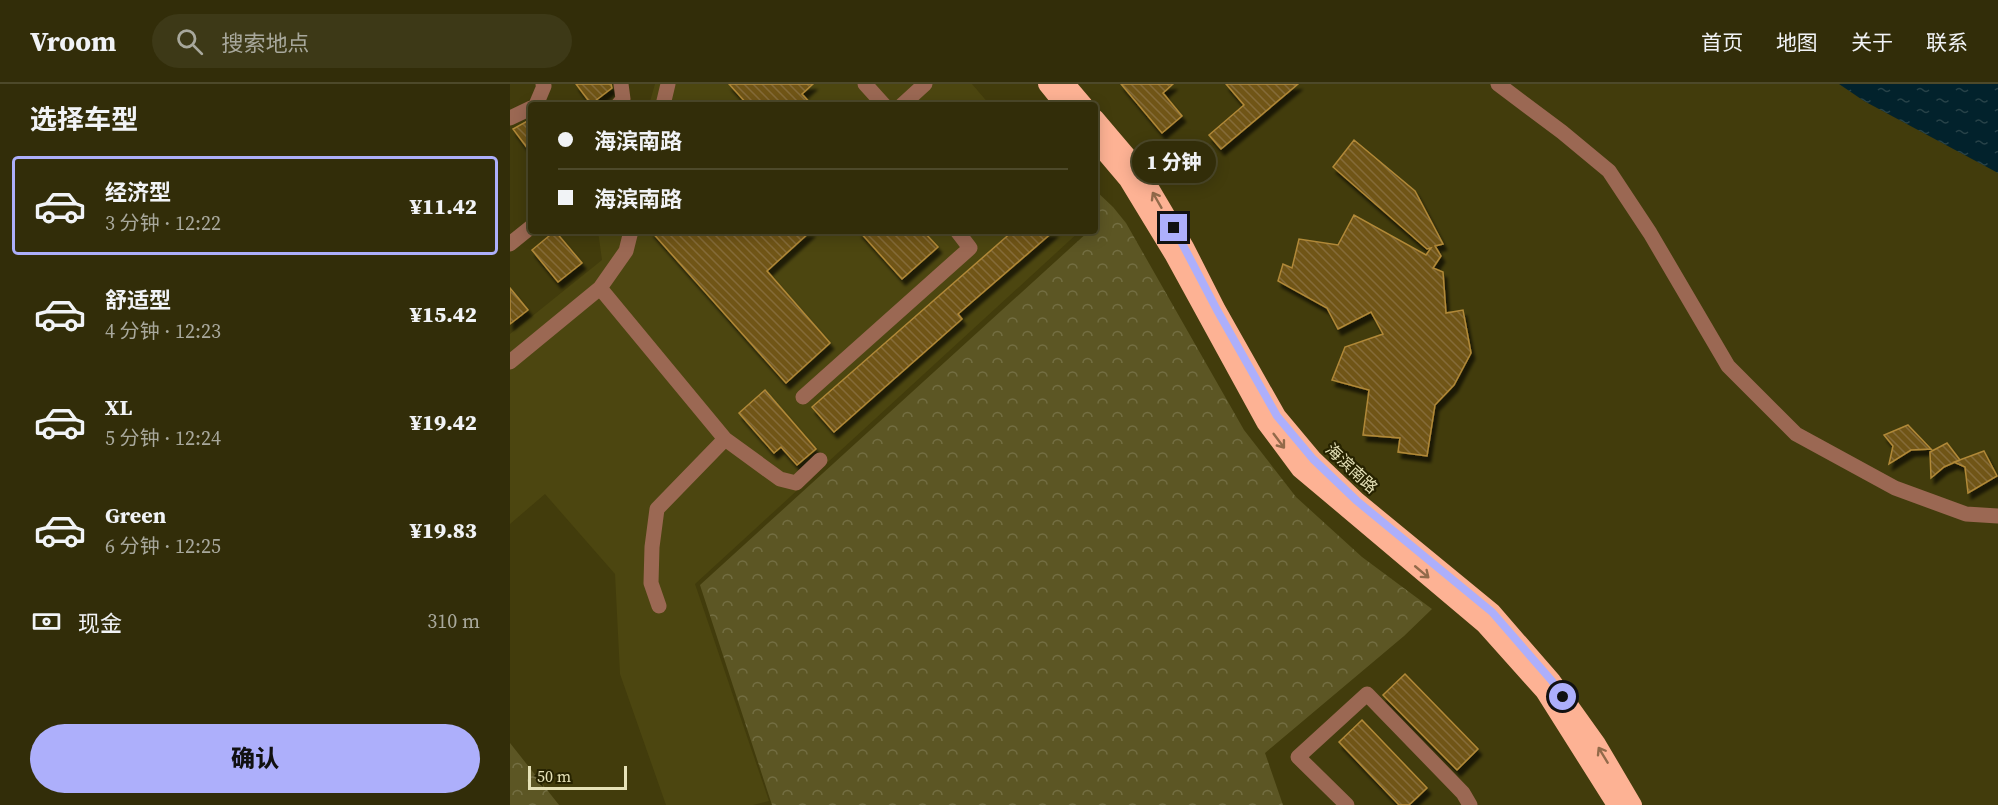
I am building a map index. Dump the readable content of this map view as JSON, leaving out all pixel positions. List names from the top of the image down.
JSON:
{
  "streets": {
    "highway": ["海滨南路"]
  },
  "scale_bar": "50 m",
  "page": {
    "header": "Vroom",
    "search": "搜索地点",
    "nav": [
      "首页",
      "地图",
      "关于",
      "联系"
    ],
    "heading": "选择车型",
    "banner": ["海滨南路", "海滨南路"],
    "bubble": "1 分钟",
    "list": [
      {
        "name": "经济型",
        "note": "3 分钟 · 12:22",
        "value": "¥11.42"
      },
      {
        "name": "舒适型",
        "note": "4 分钟 · 12:23",
        "value": "¥15.42"
      },
      {
        "name": "XL",
        "note": "5 分钟 · 12:24",
        "value": "¥19.42"
      },
      {
        "name": "Green",
        "note": "6 分钟 · 12:25",
        "value": "¥19.83"
      }
    ],
    "pay": ["现金", "310 m"],
    "buttons": "确认",
    "scale": "50 m"
  }
}
